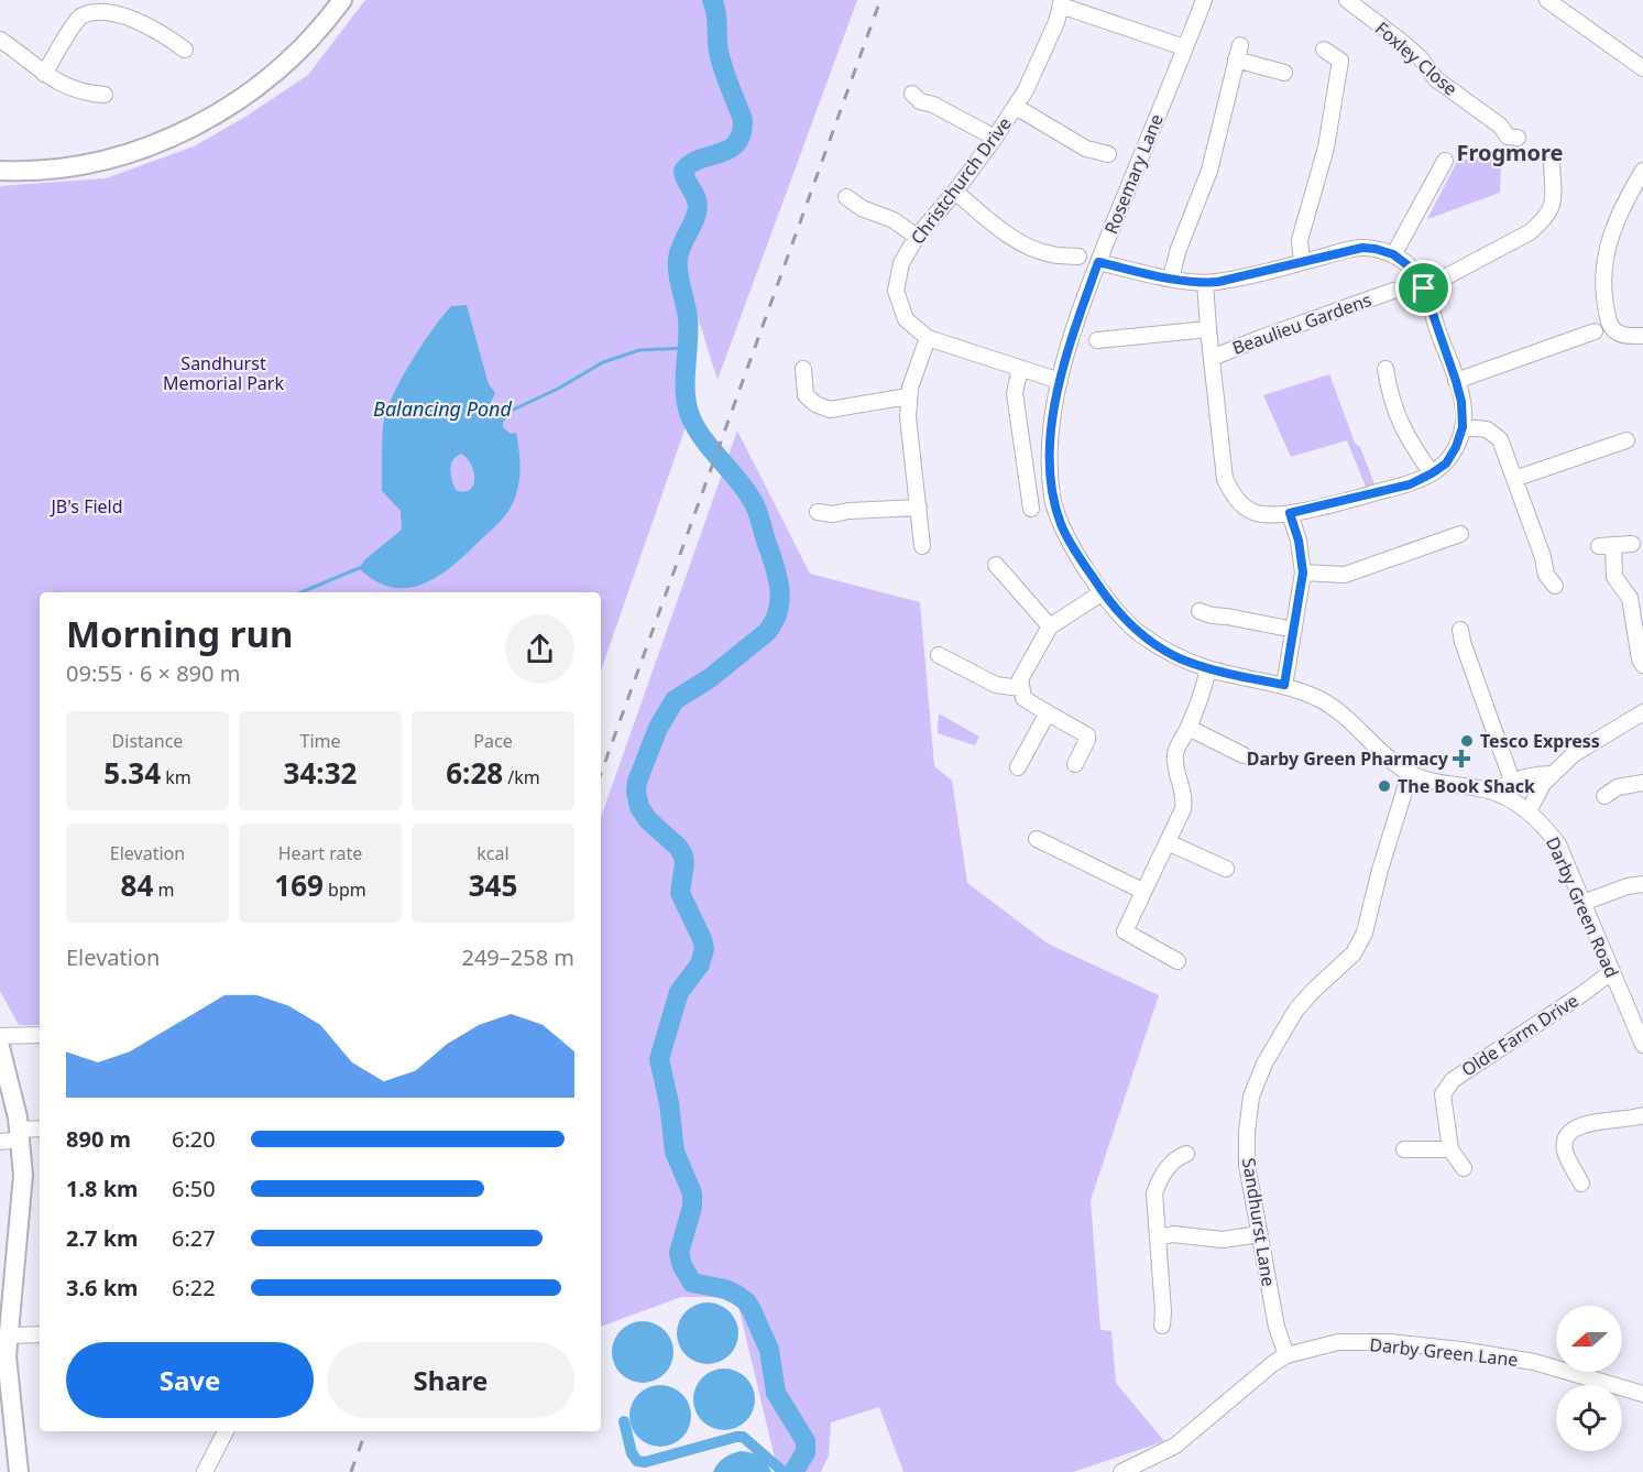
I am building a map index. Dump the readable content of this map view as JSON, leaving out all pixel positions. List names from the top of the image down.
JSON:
{
  "streets": {
    "street": [
      "Foxley Close",
      "Rosemary Lane",
      "Christchurch Drive",
      "Beaulieu Gardens",
      "Darby Green Road",
      "Olde Farm Drive",
      "Sandhurst Lane",
      "Darby Green Lane"
    ]
  },
  "crossings": [
    ["Rosemary Lane", "Christchurch Drive"],
    ["Rosemary Lane", "Darby Green Road"],
    ["Rosemary Lane", "Sandhurst Lane"],
    ["Darby Green Road", "Olde Farm Drive"],
    ["Sandhurst Lane", "Darby Green Lane"]
  ],
  "districts": ["Frogmore"],
  "water": ["Balancing Pond"],
  "parks": ["Sandhurst Memorial Park", "JB's Field"],
  "places": {
    "other": ["Tesco Express", "The Book Shack"],
    "health": ["Darby Green Pharmacy"]
  },
  "north": "left",
  "page": {
    "heading": ["Morning run", "09:55 · 6 × 890 m"],
    "stats": [
      ["Distance", "5.34 km"],
      ["Time", "34:32"],
      ["Pace", "6:28 /km"],
      ["Elevation", "84 m"],
      ["Heart rate", "169 bpm"],
      ["kcal", "345"]
    ],
    "chart": ["Elevation", "249–258 m"],
    "list": [
      {
        "name": "890 m",
        "note": "6:20"
      },
      {
        "name": "1.8 km",
        "note": "6:50"
      },
      {
        "name": "2.7 km",
        "note": "6:27"
      },
      {
        "name": "3.6 km",
        "note": "6:22"
      }
    ],
    "buttons": ["Save", "Share"]
  }
}
